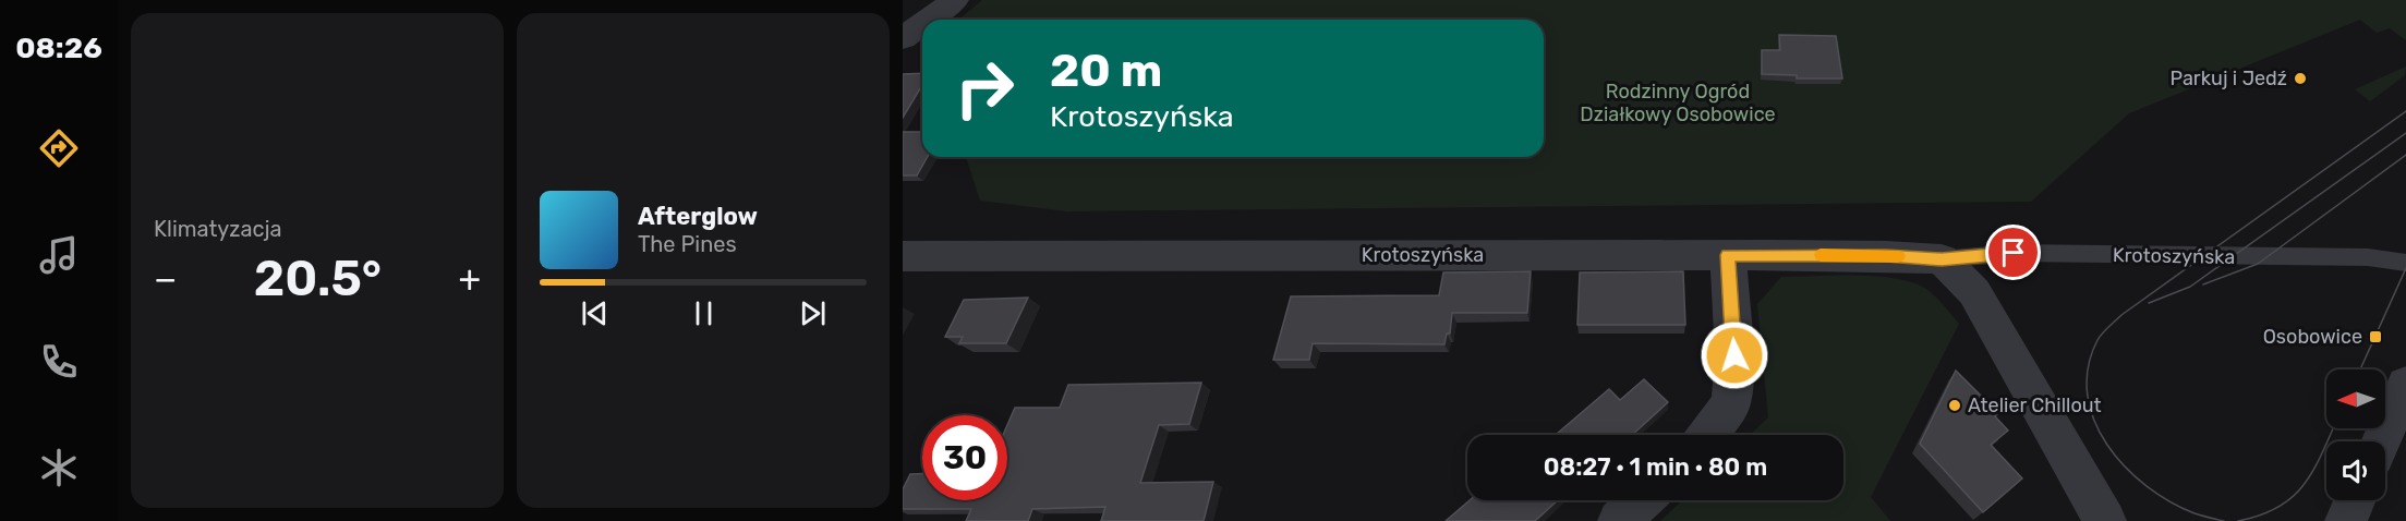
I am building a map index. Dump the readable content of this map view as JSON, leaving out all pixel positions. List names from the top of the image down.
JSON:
{
  "streets": {
    "street": ["Krotoszyńska"]
  },
  "parks": ["Rodzinny Ogród Działkowy Osobowice"],
  "places": {
    "other": ["Parkuj i Jedź", "Atelier Chillout"],
    "transit": ["Osobowice"]
  },
  "north": "left",
  "page": {
    "tabs": "08:26",
    "tile": "Klimatyzacja",
    "turn": ["20 m", "Krotoszyńska"],
    "song": ["Afterglow", "The Pines"],
    "heat": ["−", "20.5°", "+"],
    "limit": "30",
    "trip": "08:27 · 1 min · 80 m"
  }
}
